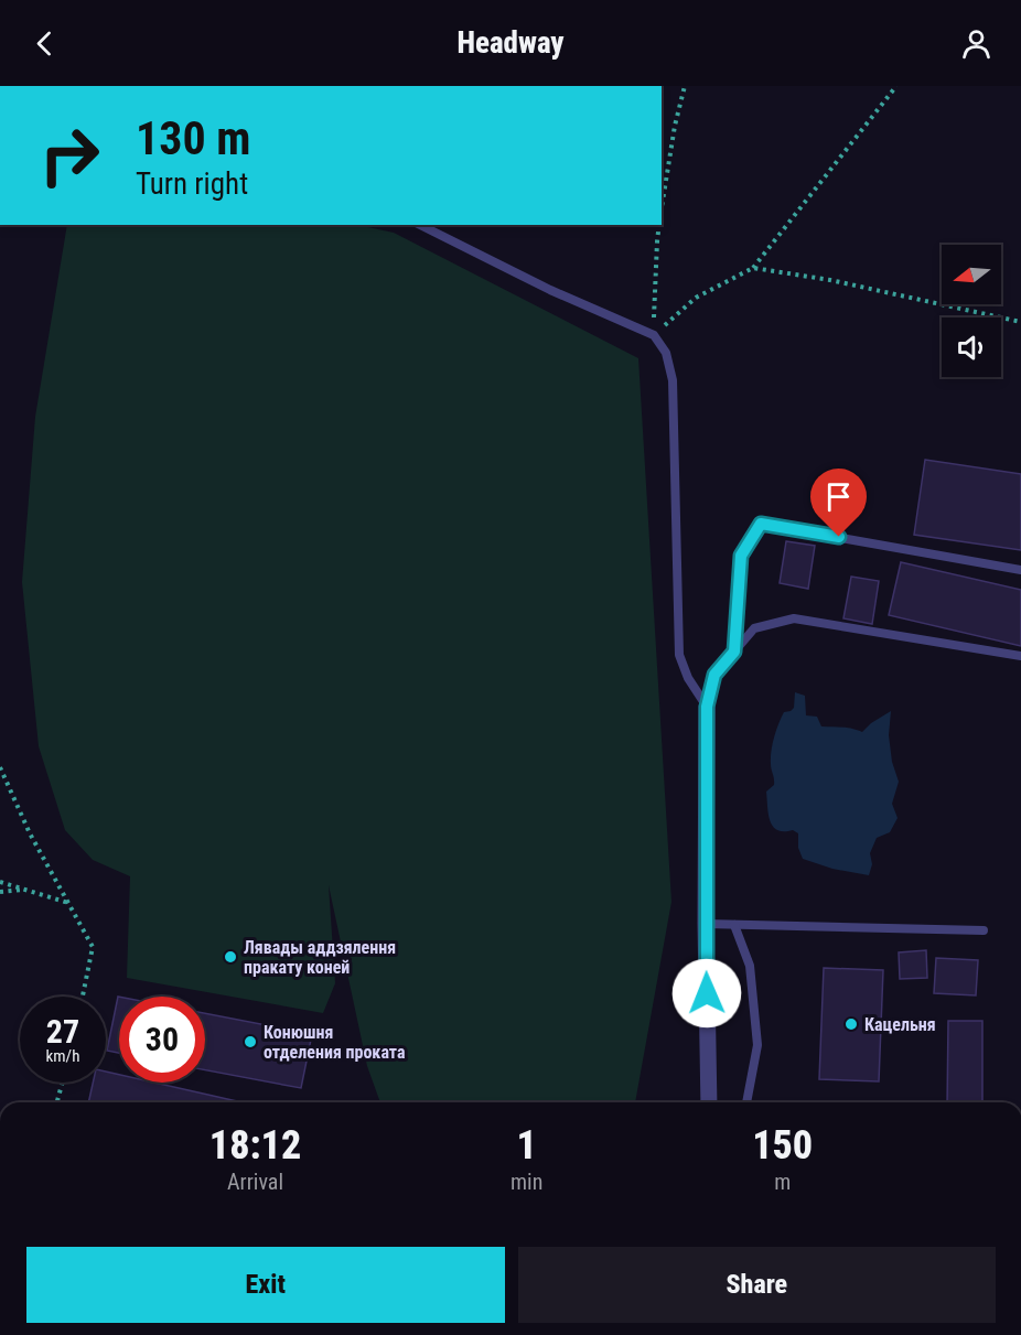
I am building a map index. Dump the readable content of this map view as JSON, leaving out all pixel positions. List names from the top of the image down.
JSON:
{
  "places": ["Лявады аддзялення пракату коней", "Кацельня", "Конюшня отделения проката"],
  "north": "left",
  "page": {
    "header": "Headway",
    "turn": ["130 m", "Turn right"],
    "speed": "27 km/h",
    "limit": "30",
    "eta": [
      "18:12",
      "Arrival",
      "1",
      "min",
      "150",
      "m"
    ],
    "buttons": ["Exit", "Share"]
  }
}
